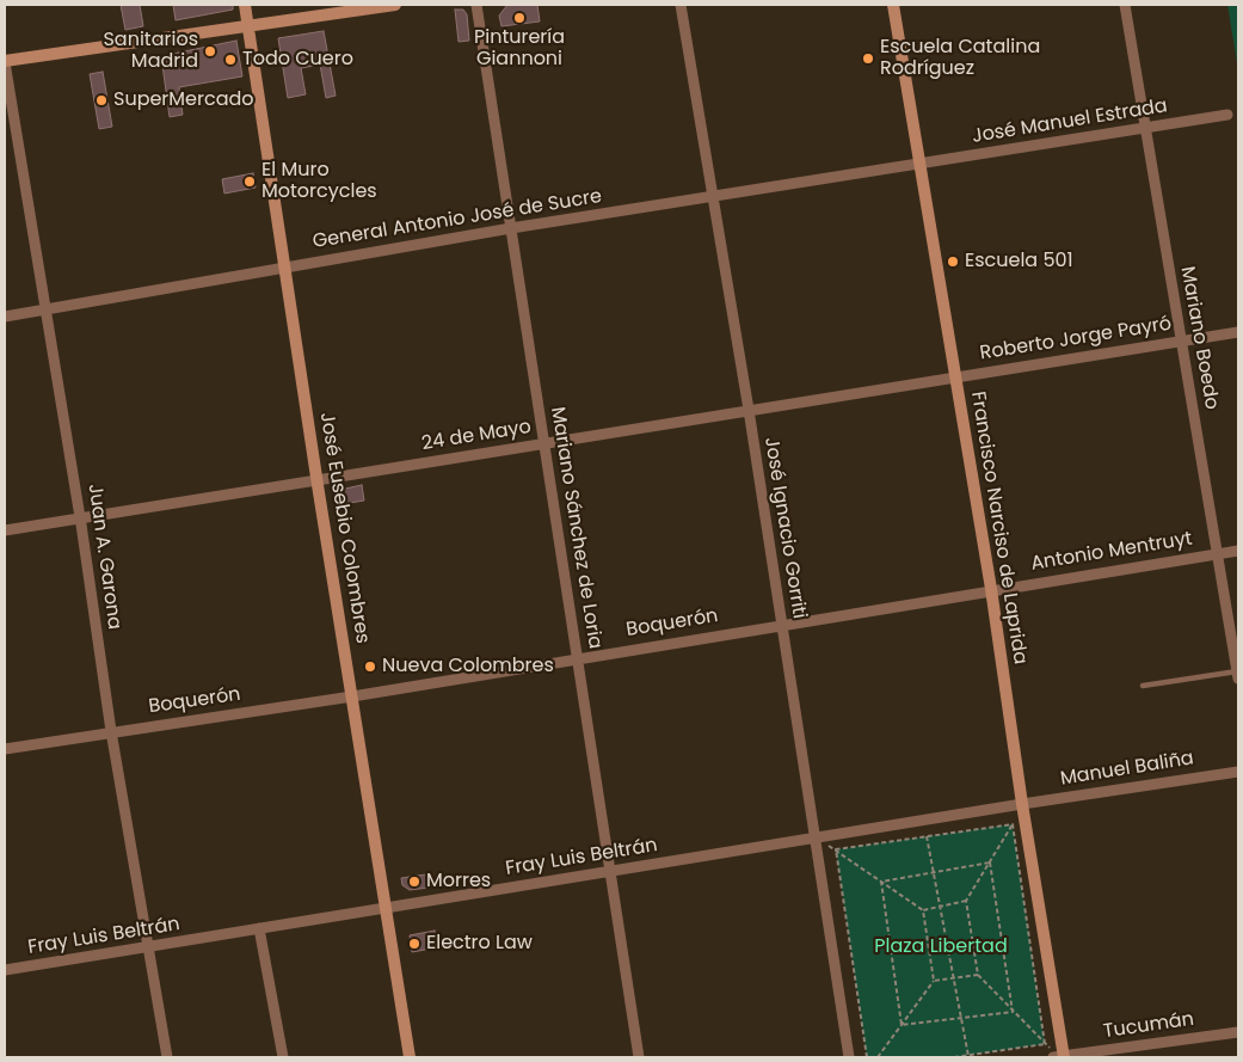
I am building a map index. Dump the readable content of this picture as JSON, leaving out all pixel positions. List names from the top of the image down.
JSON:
{
  "streets": {
    "street": [
      "José Manuel Estrada",
      "General Antonio José de Sucre",
      "Mariano Boedo",
      "Roberto Jorge Payró",
      "24 de Mayo",
      "José Eusebio Colombres",
      "Mariano Sánchez de Loria",
      "José Ignacio Gorriti",
      "Francisco Narciso de Laprida",
      "Antonio Mentruyt",
      "Juan A. Garona",
      "Boquerón",
      "Manuel Baliña",
      "Fray Luis Beltrán",
      "Tucumán"
    ]
  },
  "crossings": [
    ["José Manuel Estrada", "General Antonio José de Sucre"],
    ["José Manuel Estrada", "Mariano Boedo"],
    ["José Manuel Estrada", "Francisco Narciso de Laprida"],
    ["General Antonio José de Sucre", "José Eusebio Colombres"],
    ["General Antonio José de Sucre", "Mariano Sánchez de Loria"],
    ["General Antonio José de Sucre", "José Ignacio Gorriti"],
    ["General Antonio José de Sucre", "Francisco Narciso de Laprida"],
    ["General Antonio José de Sucre", "Juan A. Garona"],
    ["Mariano Boedo", "Roberto Jorge Payró"],
    ["Mariano Boedo", "Antonio Mentruyt"],
    ["Roberto Jorge Payró", "24 de Mayo"],
    ["Roberto Jorge Payró", "Francisco Narciso de Laprida"],
    ["24 de Mayo", "José Eusebio Colombres"],
    ["24 de Mayo", "Mariano Sánchez de Loria"],
    ["24 de Mayo", "José Ignacio Gorriti"],
    ["24 de Mayo", "Francisco Narciso de Laprida"],
    ["24 de Mayo", "Juan A. Garona"],
    ["José Eusebio Colombres", "Boquerón"],
    ["José Eusebio Colombres", "Fray Luis Beltrán"],
    ["Mariano Sánchez de Loria", "Boquerón"],
    ["Mariano Sánchez de Loria", "Fray Luis Beltrán"],
    ["José Ignacio Gorriti", "Boquerón"],
    ["José Ignacio Gorriti", "Fray Luis Beltrán"],
    ["Francisco Narciso de Laprida", "Antonio Mentruyt"],
    ["Francisco Narciso de Laprida", "Boquerón"],
    ["Francisco Narciso de Laprida", "Manuel Baliña"],
    ["Francisco Narciso de Laprida", "Fray Luis Beltrán"],
    ["Francisco Narciso de Laprida", "Tucumán"],
    ["Antonio Mentruyt", "Boquerón"],
    ["Juan A. Garona", "Boquerón"],
    ["Juan A. Garona", "Fray Luis Beltrán"],
    ["Manuel Baliña", "Fray Luis Beltrán"]
  ],
  "parks": ["Plaza Libertad"],
  "places": [
    "Pinturería Giannoni",
    "Sanitarios Madrid",
    "Escuela Catalina Rodríguez",
    "Todo Cuero",
    "SuperMercado",
    "El Muro Motorcycles",
    "Escuela 501",
    "Nueva Colombres",
    "Morres",
    "Electro Law"
  ]
}
